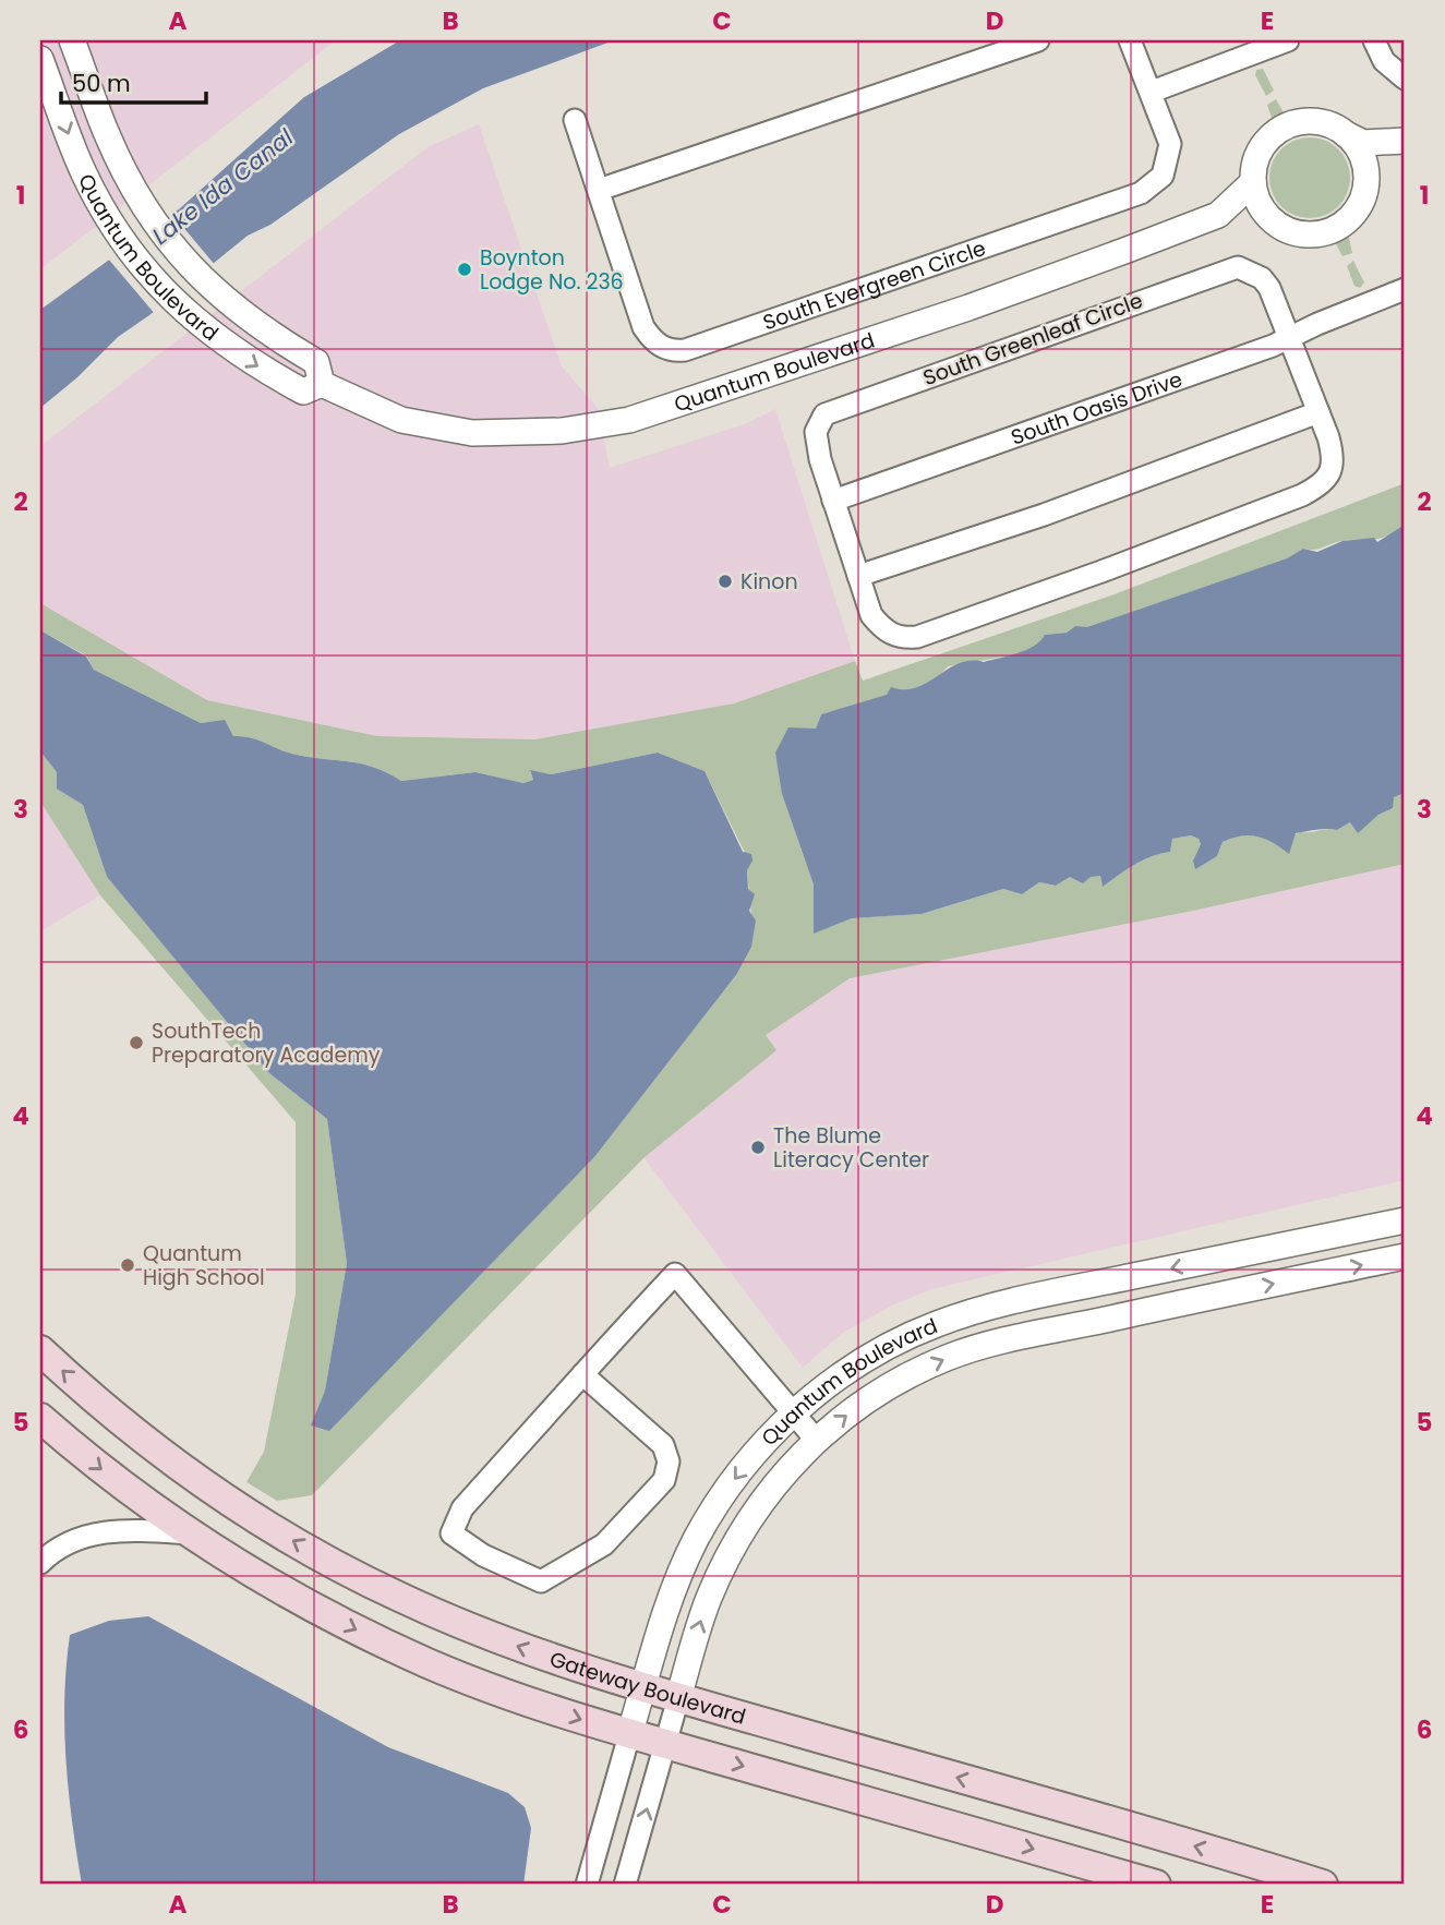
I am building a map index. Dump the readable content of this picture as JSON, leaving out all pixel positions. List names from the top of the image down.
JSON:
{
  "streets": {
    "main road": ["Gateway Boulevard"],
    "street": [
      "Quantum Boulevard",
      "South Evergreen Circle",
      "South Greenleaf Circle",
      "South Oasis Drive"
    ]
  },
  "crossings": [
    ["Quantum Boulevard", "Gateway Boulevard"],
    ["South Greenleaf Circle", "South Oasis Drive"]
  ],
  "water": ["Lake Ida Canal"],
  "places": [
    "Boynton Lodge No. 236",
    "Kinon",
    "SouthTech Preparatory Academy",
    "The Blume Literacy Center",
    "Quantum High School"
  ],
  "scale_bar": "50 m",
  "grid": {
    "columns": [
      "A",
      "B",
      "C",
      "D",
      "E"
    ],
    "rows": [
      "1",
      "2",
      "3",
      "4",
      "5",
      "6"
    ]
  }
}
